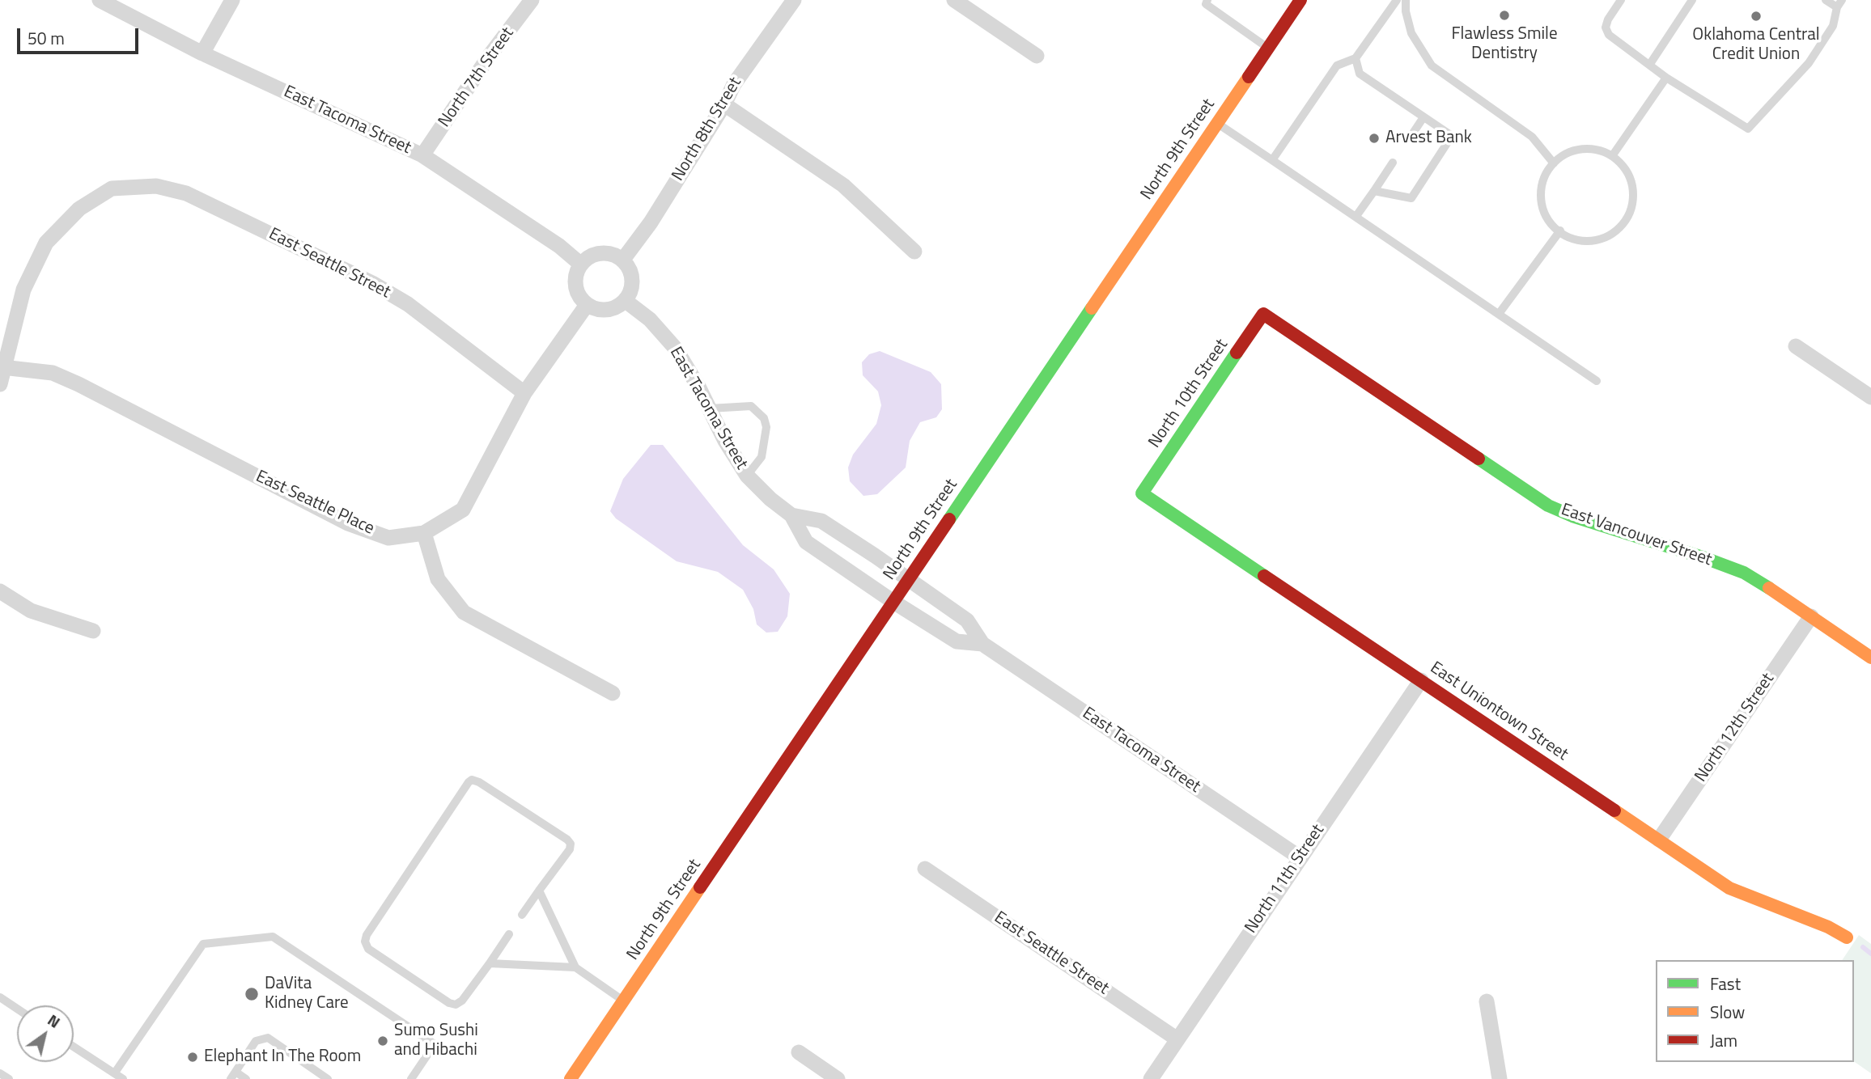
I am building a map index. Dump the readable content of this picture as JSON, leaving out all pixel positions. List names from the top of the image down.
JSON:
{
  "streets": {
    "street": [
      "North 7th Street",
      "East Tacoma Street",
      "North 8th Street",
      "North 9th Street",
      "East Seattle Street",
      "North 10th Street",
      "East Seattle Place",
      "East Vancouver Street",
      "East Uniontown Street",
      "North 12th Street",
      "North 11th Street"
    ]
  },
  "crossings": [
    ["North 7th Street", "East Tacoma Street"],
    ["East Tacoma Street", "North 8th Street"],
    ["East Tacoma Street", "North 9th Street"],
    ["East Tacoma Street", "North 11th Street"],
    ["East Seattle Street", "East Seattle Place"],
    ["East Seattle Street", "North 11th Street"],
    ["North 10th Street", "East Vancouver Street"],
    ["North 10th Street", "East Uniontown Street"],
    ["East Vancouver Street", "North 12th Street"],
    ["East Uniontown Street", "North 12th Street"],
    ["East Uniontown Street", "North 11th Street"]
  ],
  "places": [
    "Flawless Smile Dentistry",
    "Oklahoma Central Credit Union",
    "Arvest Bank",
    "DaVita Kidney Care",
    "Sumo Sushi and Hibachi",
    "Elephant In The Room"
  ],
  "legend": ["Fast", "Slow", "Jam"],
  "scale_bar": "50 m",
  "north": "top right"
}
